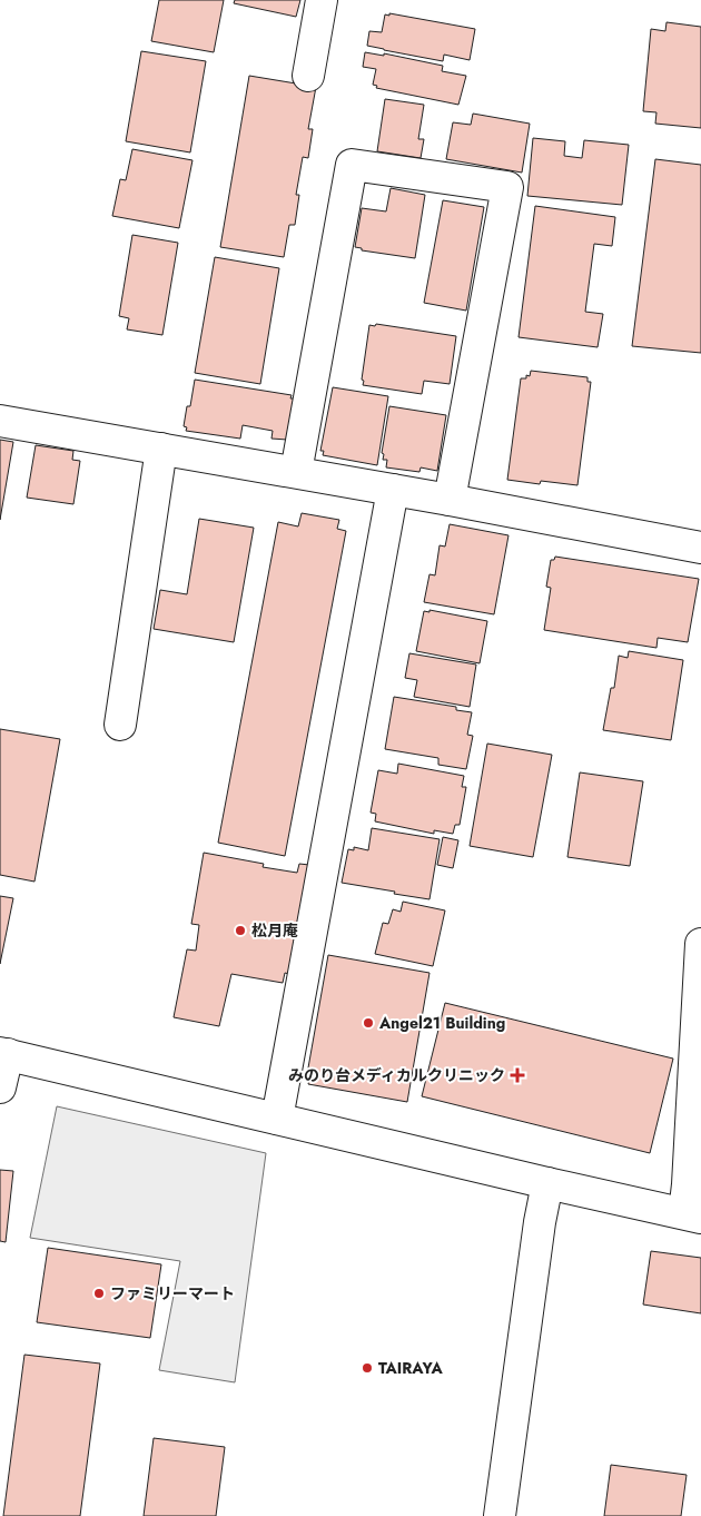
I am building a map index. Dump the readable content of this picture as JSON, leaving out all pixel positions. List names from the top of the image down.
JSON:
{
  "places": {
    "other": [
      "松月庵",
      "Angel21 Building",
      "ファミリーマート",
      "TAIRAYA"
    ],
    "health": ["みのり台メディカルクリニック"]
  }
}
